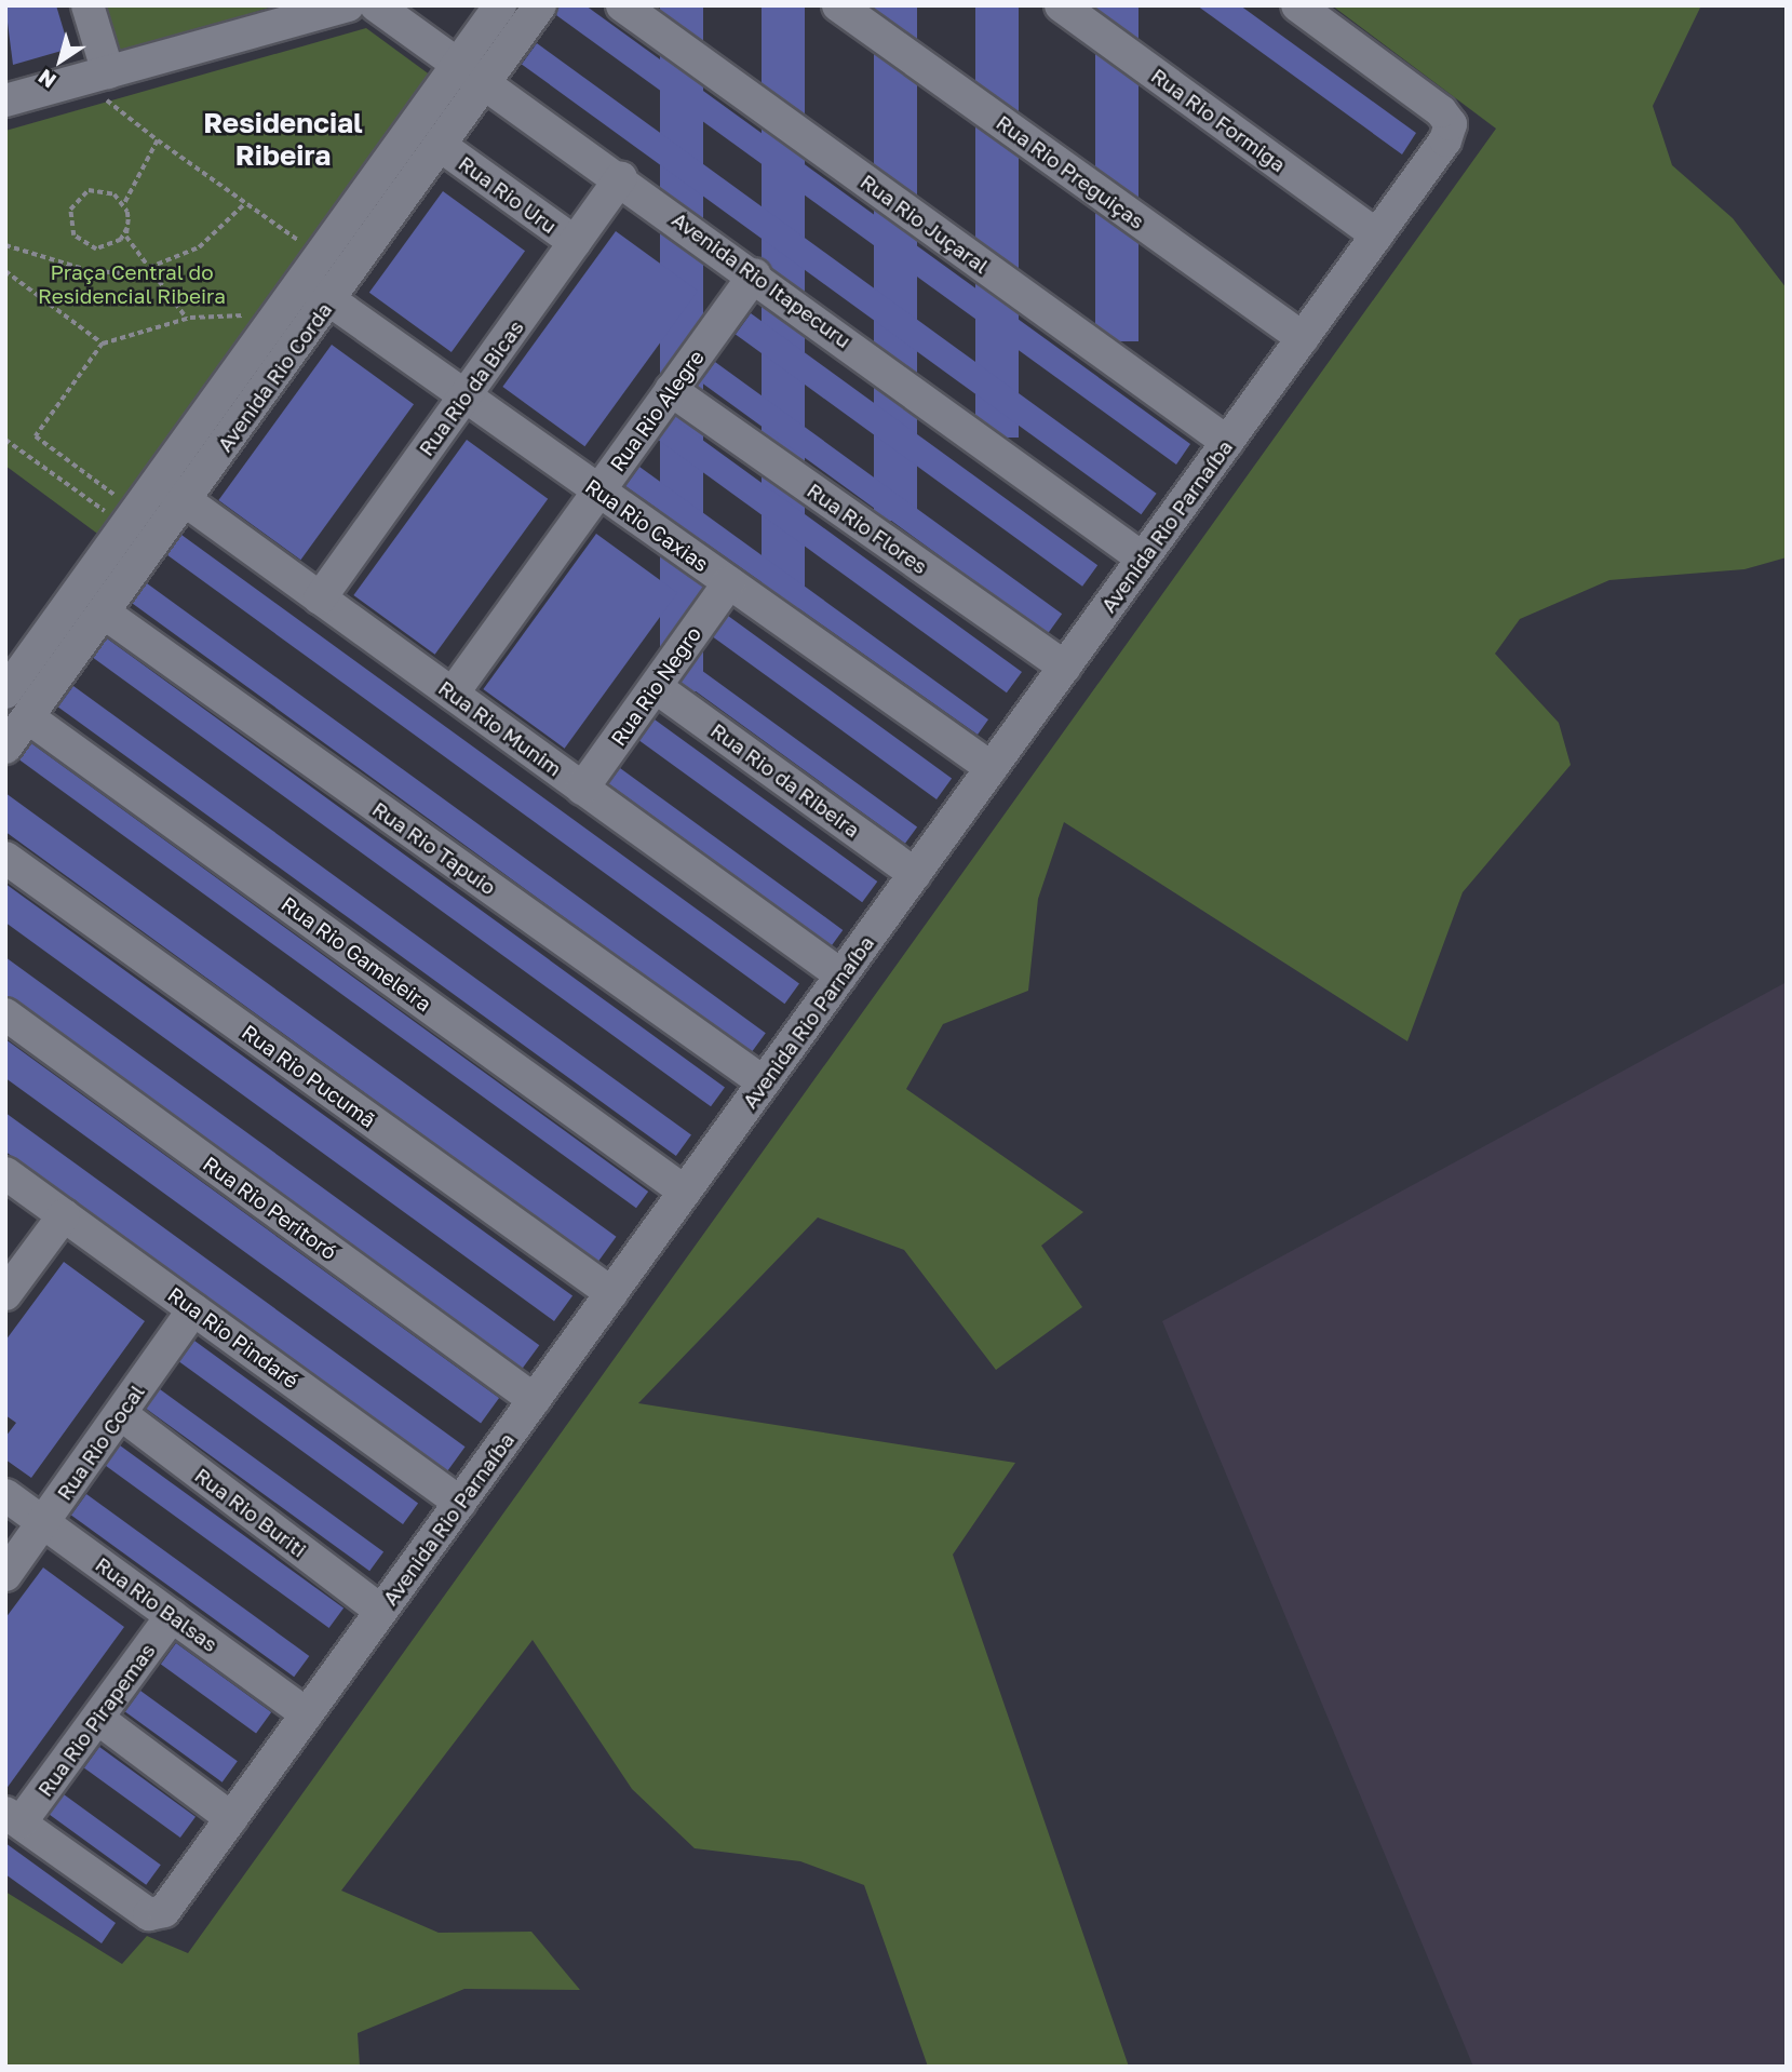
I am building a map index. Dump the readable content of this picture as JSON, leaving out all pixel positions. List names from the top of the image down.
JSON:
{
  "streets": {
    "street": [
      "Rua Rio Formiga",
      "Rua Rio Preguiças",
      "Rua Rio Uru",
      "Rua Rio Juçaral",
      "Avenida Rio Itapecuru",
      "Avenida Rio Corda",
      "Rua Rio da Bicas",
      "Rua Rio Alegre",
      "Rua Rio Caxias",
      "Avenida Rio Parnaíba",
      "Rua Rio Flores",
      "Rua Rio Negro",
      "Rua Rio Munim",
      "Rua Rio da Ribeira",
      "Rua Rio Tapuio",
      "Rua Rio Gameleira",
      "Rua Rio Pucumã",
      "Rua Rio Peritoró",
      "Rua Rio Pindaré",
      "Rua Rio Cocal",
      "Rua Rio Buriti",
      "Rua Rio Balsas",
      "Rua Rio Pirapemas"
    ]
  },
  "crossings": [
    ["Rua Rio Formiga", "Avenida Rio Parnaíba"],
    ["Rua Rio Preguiças", "Avenida Rio Parnaíba"],
    ["Rua Rio Uru", "Avenida Rio Corda"],
    ["Rua Rio Uru", "Rua Rio da Bicas"],
    ["Rua Rio Juçaral", "Avenida Rio Parnaíba"],
    ["Avenida Rio Itapecuru", "Avenida Rio Corda"],
    ["Avenida Rio Itapecuru", "Rua Rio da Bicas"],
    ["Avenida Rio Itapecuru", "Rua Rio Alegre"],
    ["Avenida Rio Itapecuru", "Avenida Rio Parnaíba"],
    ["Avenida Rio Corda", "Rua Rio Caxias"],
    ["Avenida Rio Corda", "Rua Rio Munim"],
    ["Avenida Rio Corda", "Rua Rio Tapuio"],
    ["Avenida Rio Corda", "Rua Rio Gameleira"],
    ["Rua Rio da Bicas", "Rua Rio Caxias"],
    ["Rua Rio da Bicas", "Rua Rio Munim"],
    ["Rua Rio Alegre", "Rua Rio Caxias"],
    ["Rua Rio Alegre", "Rua Rio Flores"],
    ["Rua Rio Alegre", "Rua Rio Munim"],
    ["Rua Rio Caxias", "Avenida Rio Parnaíba"],
    ["Rua Rio Caxias", "Rua Rio Negro"],
    ["Avenida Rio Parnaíba", "Rua Rio Flores"],
    ["Avenida Rio Parnaíba", "Rua Rio Munim"],
    ["Avenida Rio Parnaíba", "Rua Rio da Ribeira"],
    ["Avenida Rio Parnaíba", "Rua Rio Tapuio"],
    ["Avenida Rio Parnaíba", "Rua Rio Gameleira"],
    ["Avenida Rio Parnaíba", "Rua Rio Pucumã"],
    ["Avenida Rio Parnaíba", "Rua Rio Peritoró"],
    ["Avenida Rio Parnaíba", "Rua Rio Pindaré"],
    ["Avenida Rio Parnaíba", "Rua Rio Buriti"],
    ["Avenida Rio Parnaíba", "Rua Rio Balsas"],
    ["Avenida Rio Parnaíba", "Rua Rio Pirapemas"],
    ["Rua Rio Negro", "Rua Rio Munim"],
    ["Rua Rio Negro", "Rua Rio da Ribeira"],
    ["Rua Rio Pindaré", "Rua Rio Cocal"],
    ["Rua Rio Cocal", "Rua Rio Buriti"],
    ["Rua Rio Cocal", "Rua Rio Balsas"],
    ["Rua Rio Balsas", "Rua Rio Pirapemas"]
  ],
  "districts": ["Residencial Ribeira"],
  "parks": ["Praça Central do Residencial Ribeira"],
  "north": "bottom left"
}
